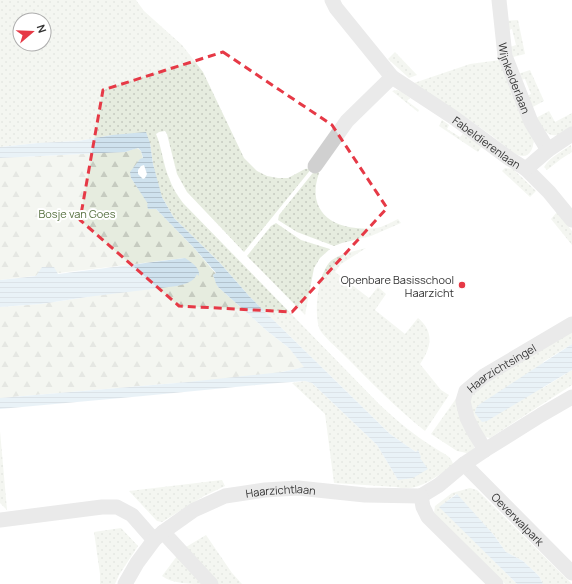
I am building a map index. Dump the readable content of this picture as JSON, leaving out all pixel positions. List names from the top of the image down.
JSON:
{
  "streets": {
    "street": [
      "Wijnkelderlaan",
      "Fabeldierenlaan",
      "Haarzichtsingel",
      "Haarzichtlaan",
      "Oeverwalpark"
    ]
  },
  "parks": ["Bosje van Goes"],
  "places": ["Openbare Basisschool Haarzicht"],
  "north": "right"
}
